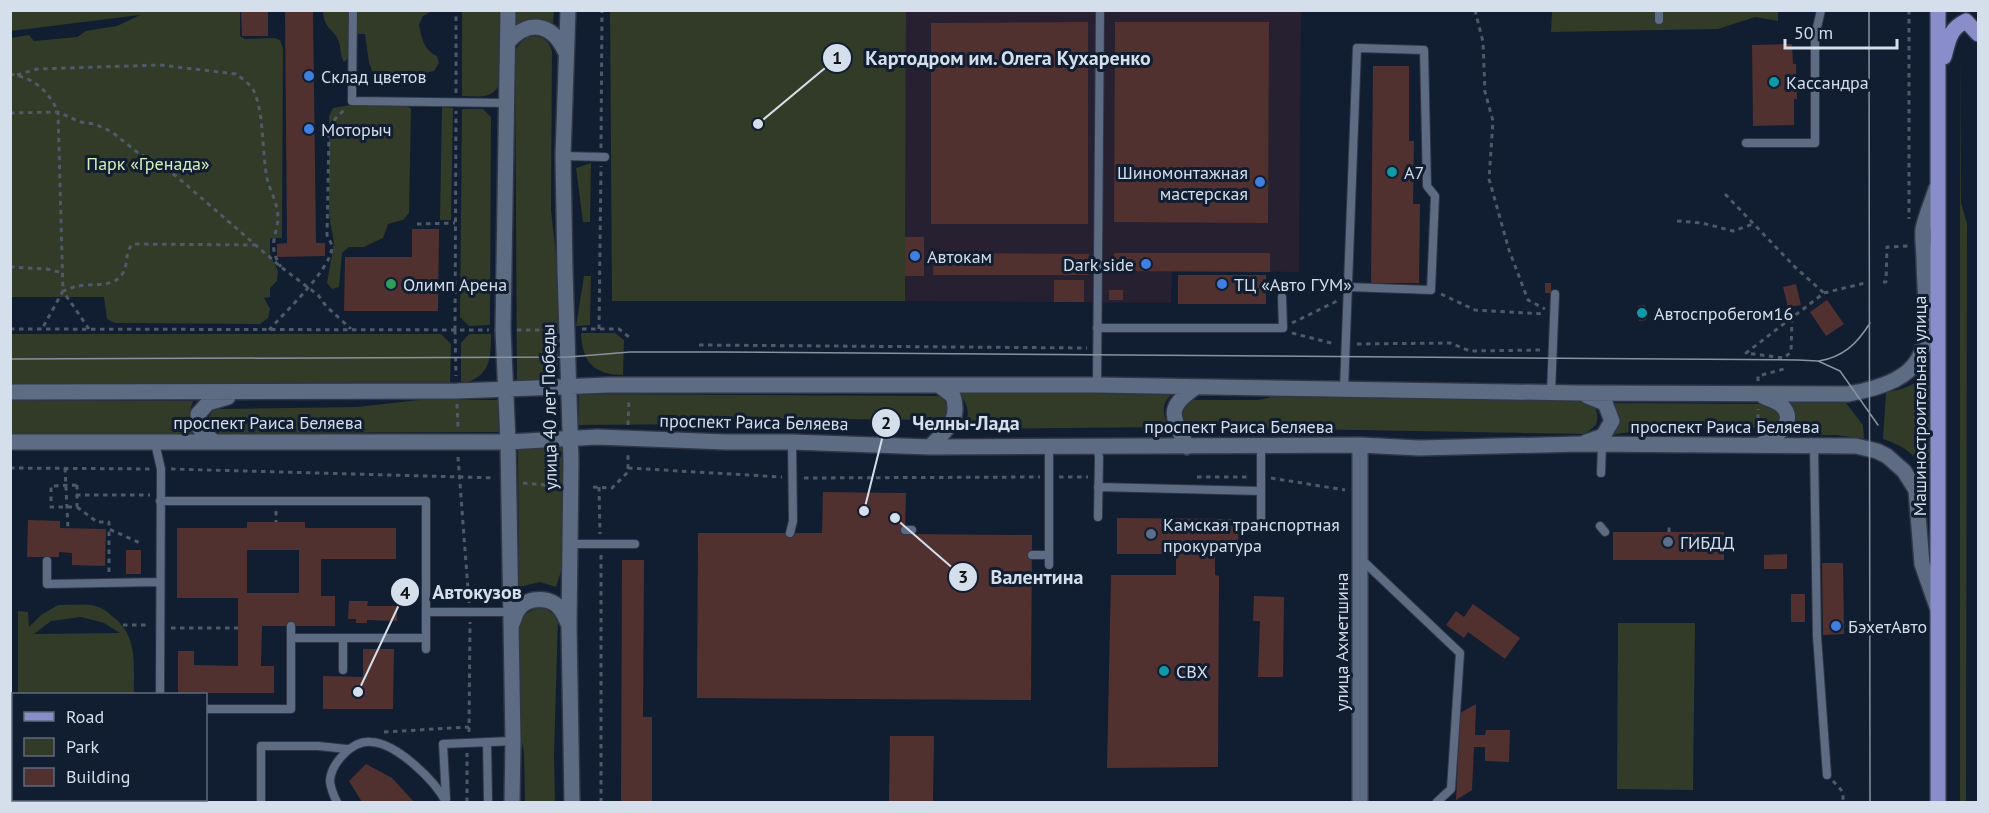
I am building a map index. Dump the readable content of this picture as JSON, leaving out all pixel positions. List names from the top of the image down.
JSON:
{
  "streets": {
    "main road": ["Машиностроительная улица"],
    "street": ["улица 40 лет Победы", "проспект Раиса Беляева", "улица Ахметшина"]
  },
  "crossings": [
    ["Машиностроительная улица", "проспект Раиса Беляева"],
    ["улица 40 лет Победы", "проспект Раиса Беляева"],
    ["проспект Раиса Беляева", "улица Ахметшина"]
  ],
  "parks": ["Парк «Гренада»"],
  "places": [
    "Склад цветов",
    "Кассандра",
    "Картодром им. Олега Кухаренко",
    "Моторыч",
    "А7",
    "Шиномонтажная мастерская",
    "Автокам",
    "Dark side",
    "Олимп Арена",
    "ТЦ «Авто ГУМ»",
    "Автоспробегом16",
    "Челны-Лада",
    "Валентина",
    "Камская транспортная прокуратура",
    "ГИБДД",
    "БэхетАвто",
    "СВХ",
    "Автокузов"
  ],
  "legend": ["Road", "Park", "Building"],
  "scale_bar": "50 m"
}
